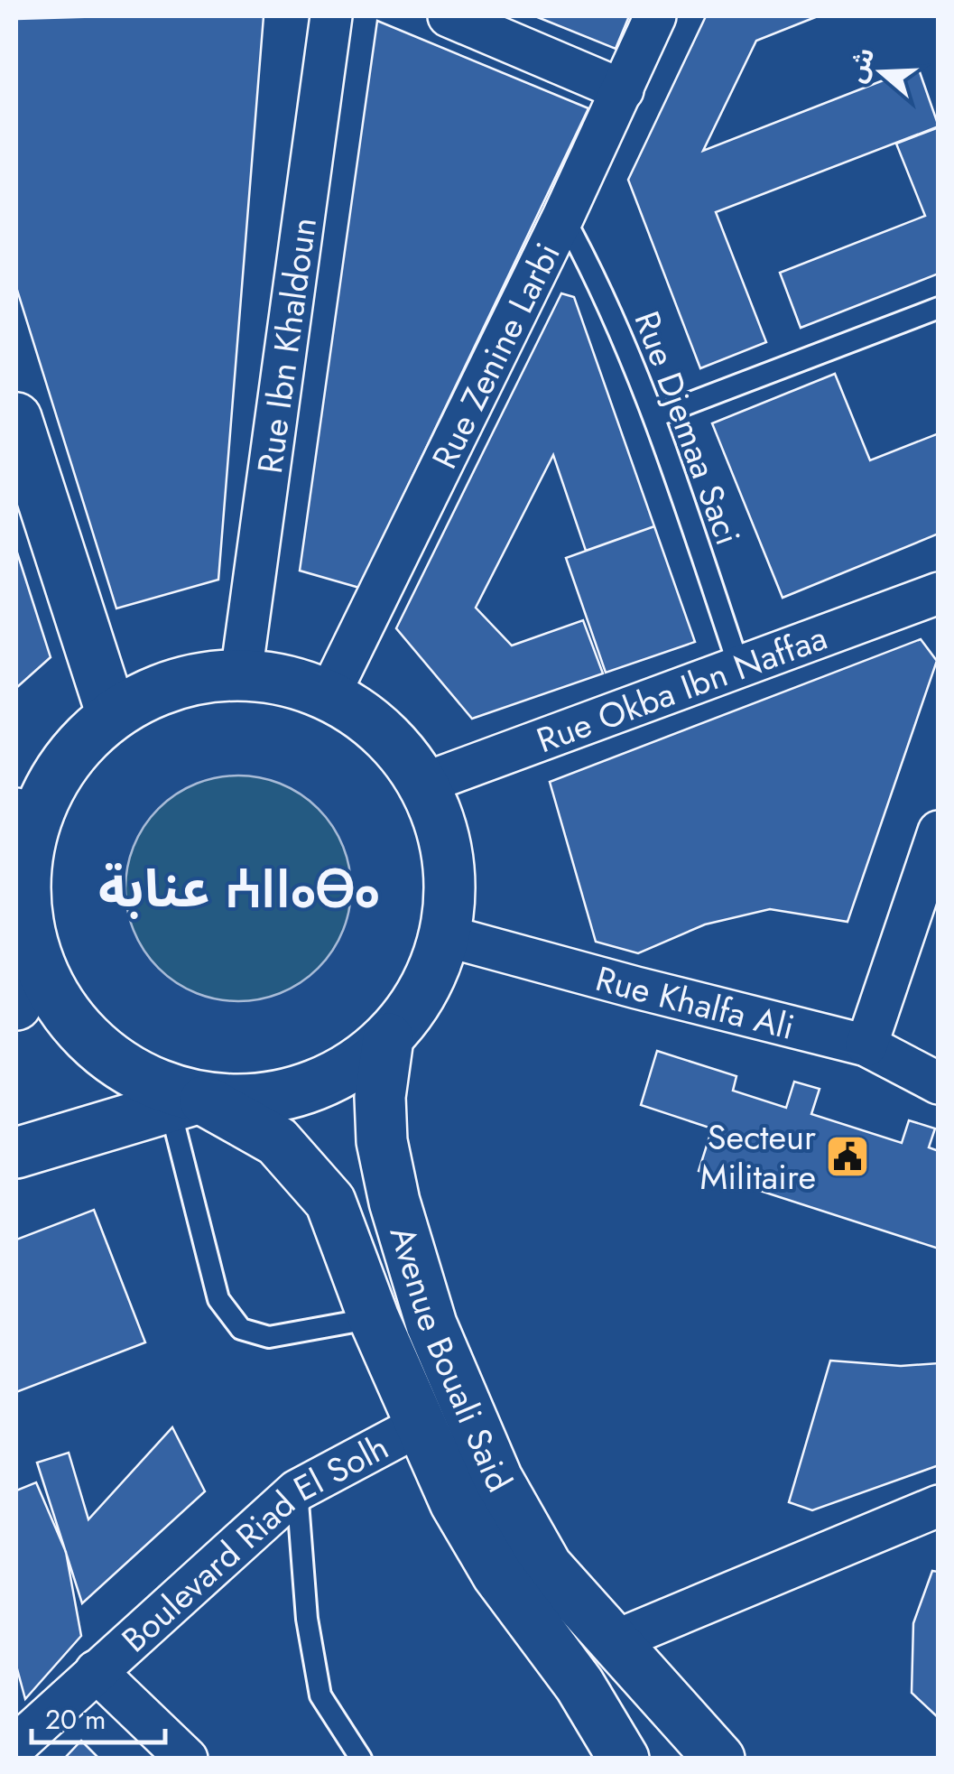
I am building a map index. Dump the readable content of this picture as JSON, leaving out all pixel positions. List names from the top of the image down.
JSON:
{
  "streets": {
    "main road": ["Avenue Bouali Said"],
    "street": [
      "Rue Ibn Khaldoun",
      "Rue Zenine Larbi",
      "Rue Okba Ibn Naffaa",
      "Rue Khalfa Ali",
      "Boulevard Riad El Solh"
    ],
    "lane": ["Rue Djemaa Saci"]
  },
  "crossings": [
    ["Rue Zenine Larbi", "Rue Djemaa Saci"],
    ["Rue Djemaa Saci", "Rue Okba Ibn Naffaa"],
    ["Avenue Bouali Said", "Boulevard Riad El Solh"]
  ],
  "districts": ["عنابة ⵄⵏⵏⴰⴱⴰ"],
  "places": {
    "public building": ["Secteur Militaire"]
  },
  "scale_bar": "20 m",
  "north": "left"
}
